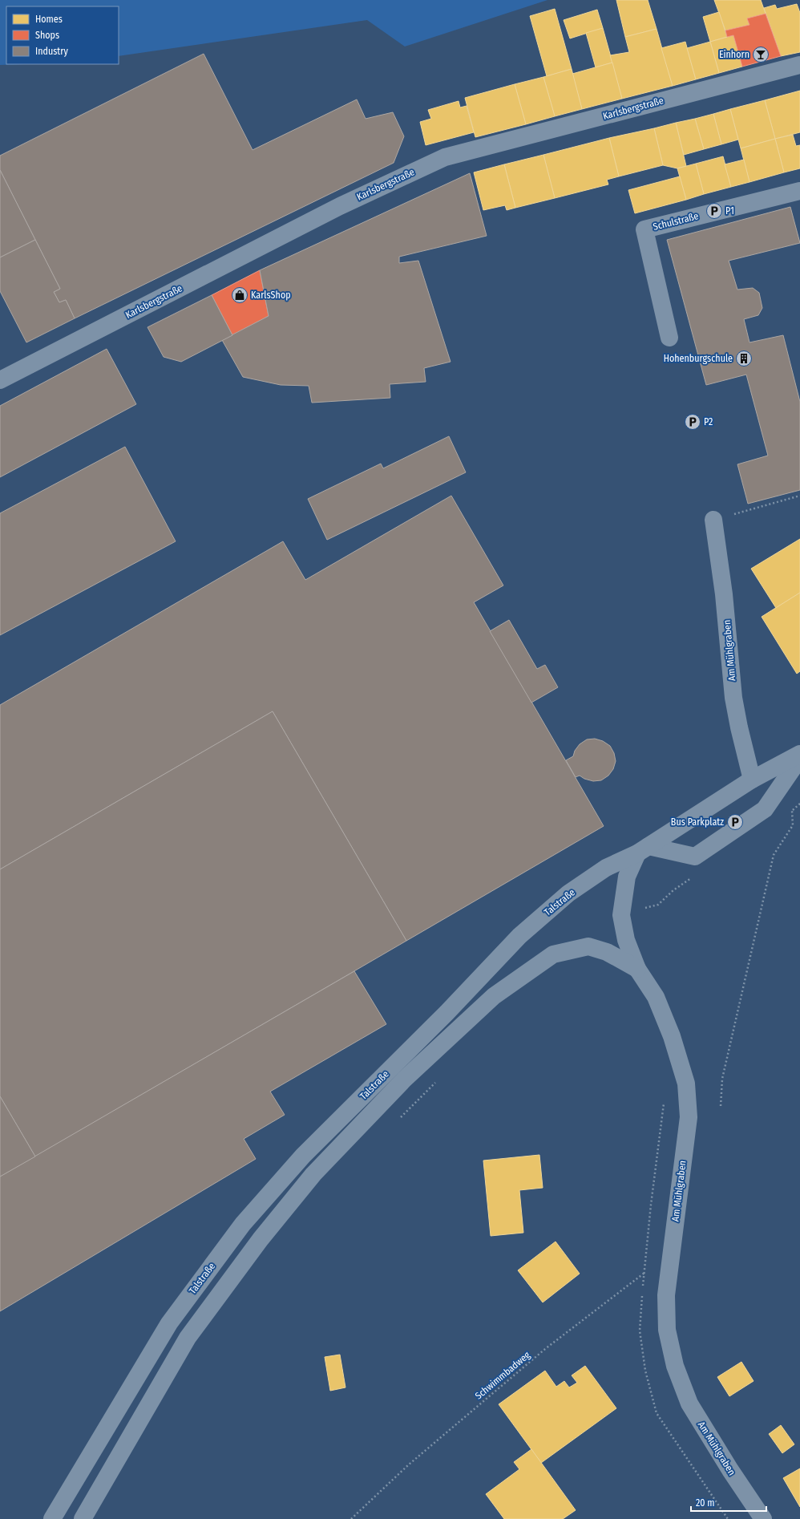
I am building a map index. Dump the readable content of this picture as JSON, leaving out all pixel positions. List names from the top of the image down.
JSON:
{
  "streets": {
    "street": [
      "Karlsbergstraße",
      "Schulstraße",
      "Am Mühlgraben",
      "Talstraße"
    ],
    "path": ["Schwimmbadweg"]
  },
  "crossings": [
    ["Am Mühlgraben", "Talstraße"],
    ["Am Mühlgraben", "Schwimmbadweg"]
  ],
  "places": {
    "bar": ["Einhorn"],
    "parking": ["P1", "P2", "Bus Parkplatz"],
    "shop": ["KarlsShop"],
    "building": ["Hohenburgschule"]
  },
  "legend": ["Homes", "Shops", "Industry"],
  "scale_bar": "20 m"
}
